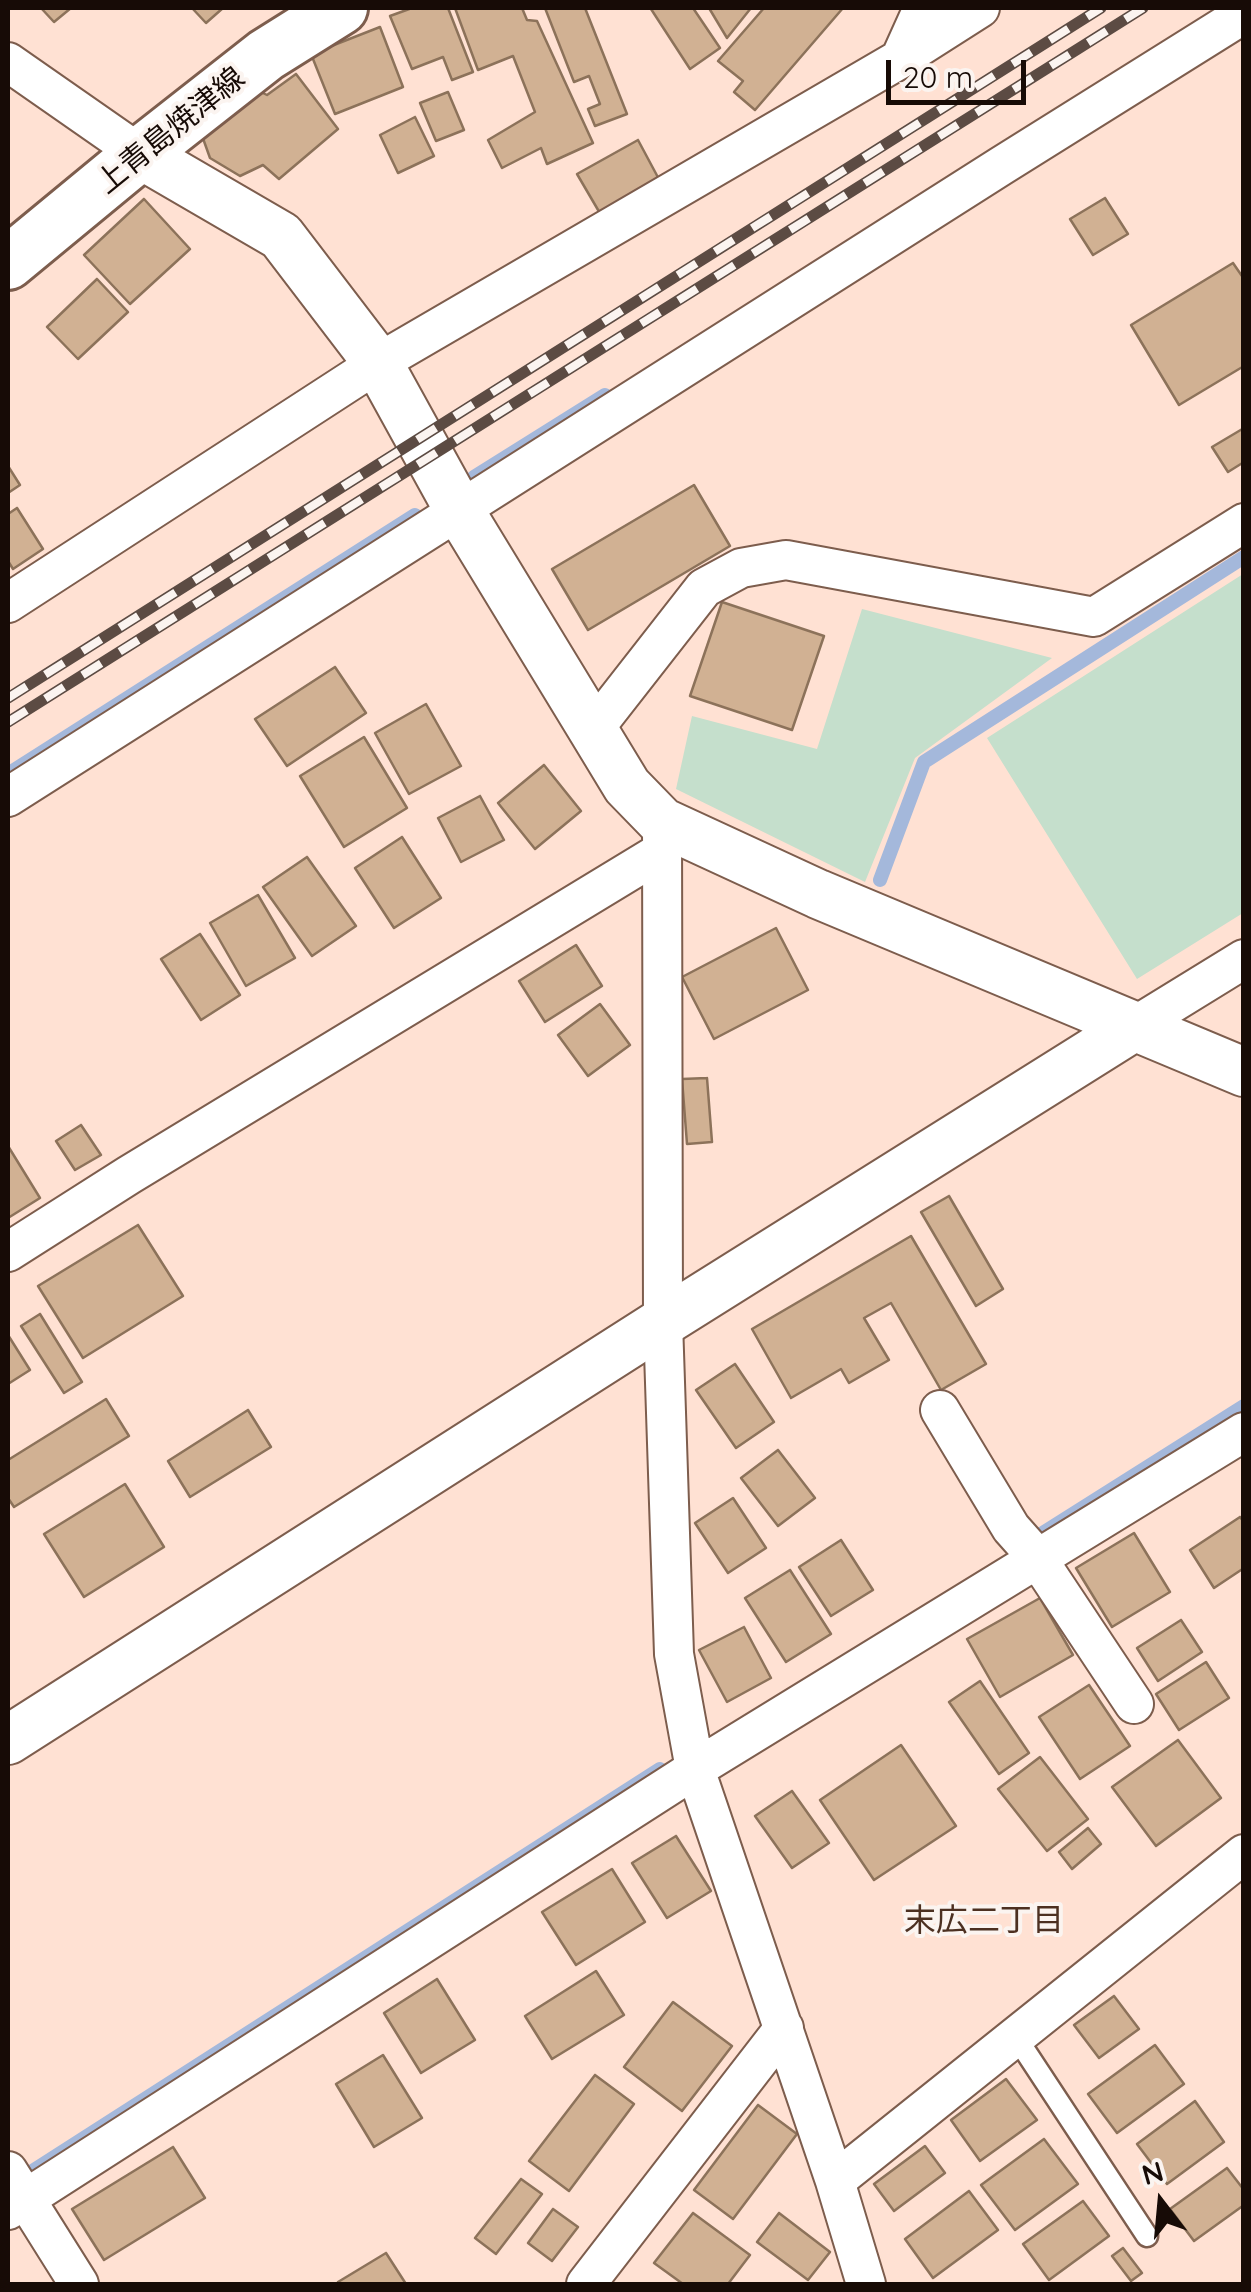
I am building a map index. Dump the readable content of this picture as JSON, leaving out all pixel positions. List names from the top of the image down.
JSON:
{
  "streets": {
    "main road": ["上青島焼津線"]
  },
  "districts": ["末広二丁目"],
  "scale_bar": "20 m",
  "north": "top"
}
